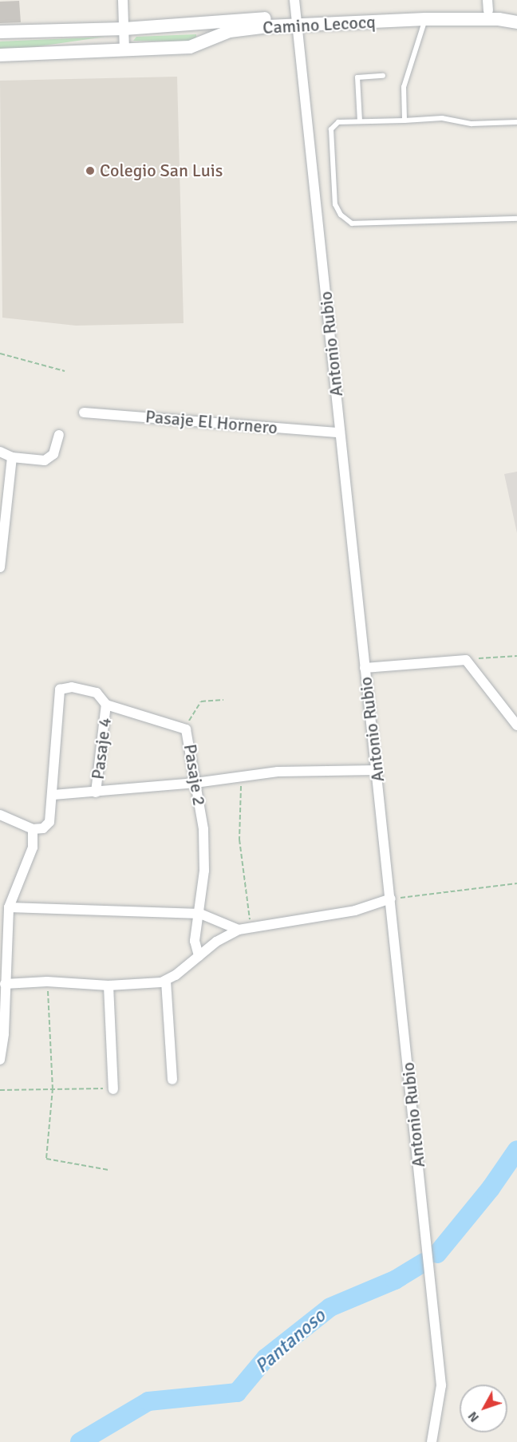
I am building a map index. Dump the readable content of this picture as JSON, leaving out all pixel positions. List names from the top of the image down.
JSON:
{
  "streets": {
    "street": [
      "Camino Lecocq",
      "Antonio Rubio",
      "Pasaje El Hornero",
      "Pasaje 4",
      "Pasaje 2"
    ]
  },
  "crossings": [
    ["Camino Lecocq", "Antonio Rubio"],
    ["Antonio Rubio", "Pasaje El Hornero"],
    ["Pasaje 4", "Pasaje 2"]
  ],
  "water": ["Pantanoso"],
  "places": ["Colegio San Luis"],
  "north": "bottom left"
}
